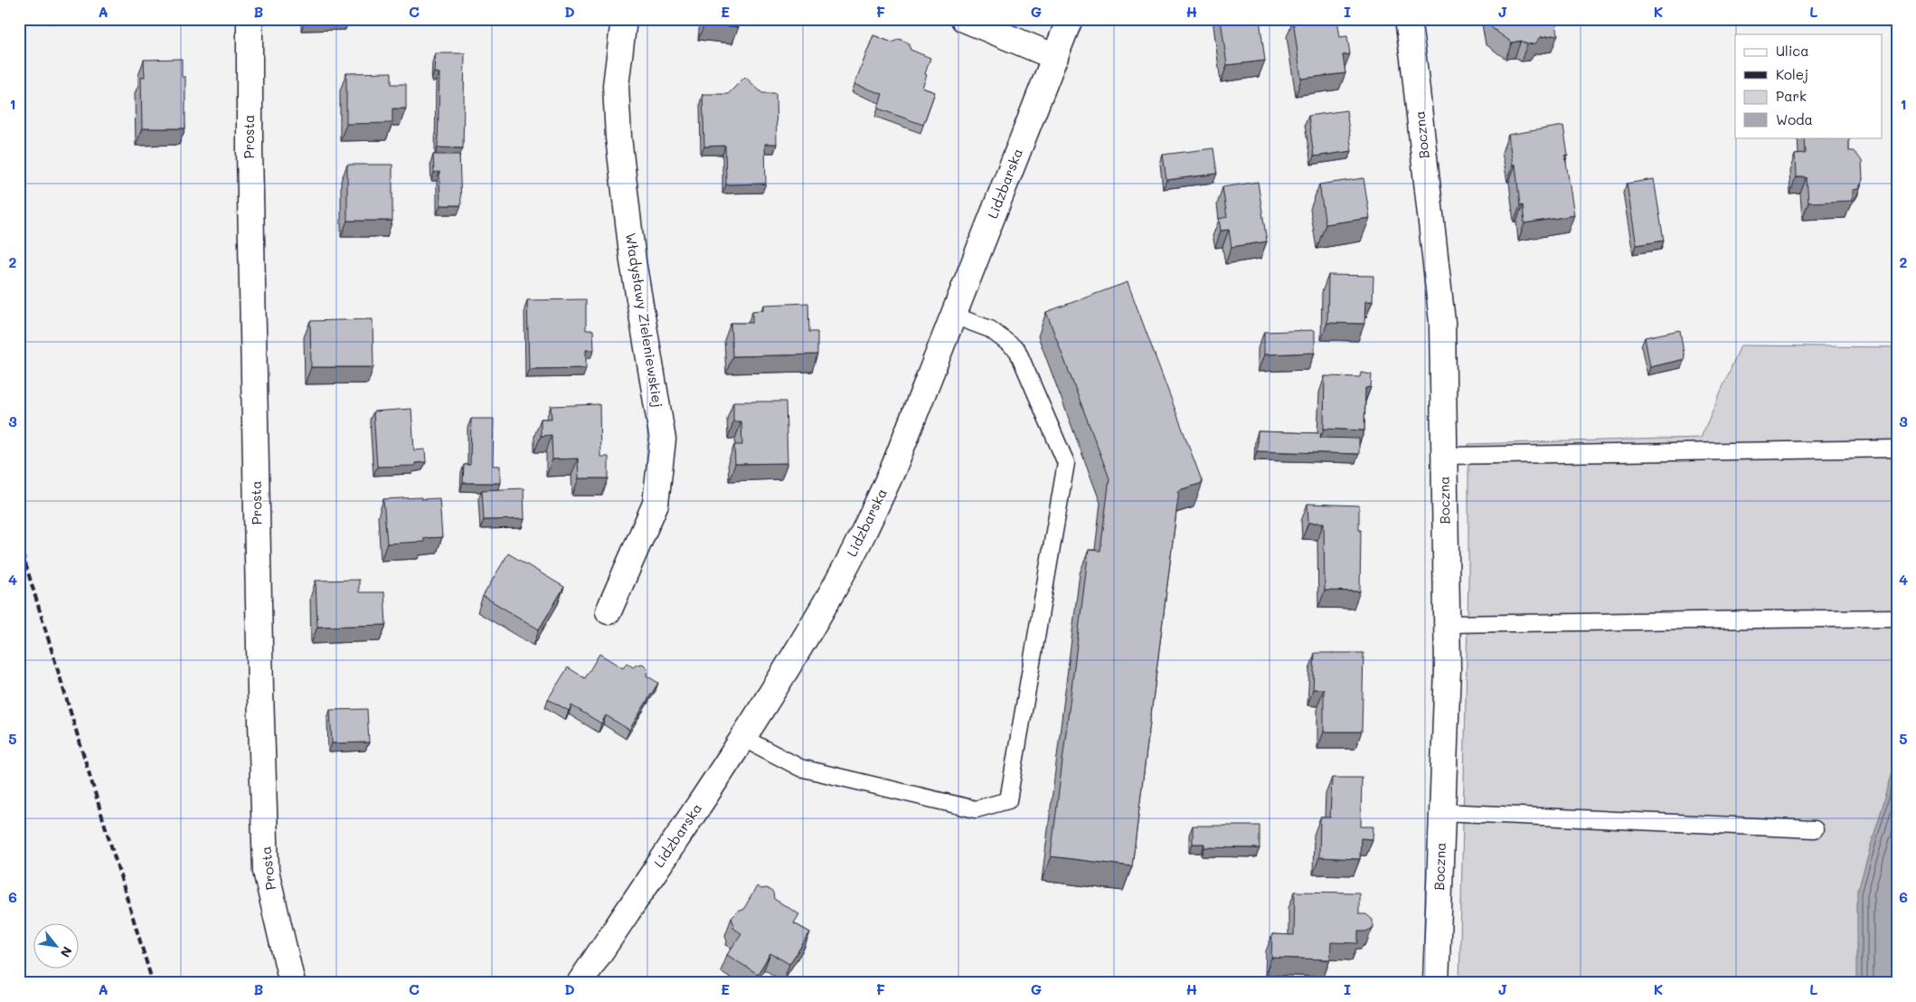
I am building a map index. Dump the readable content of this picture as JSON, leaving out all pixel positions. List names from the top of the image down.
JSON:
{
  "streets": {
    "street": [
      "Boczna",
      "Prosta",
      "Lidzbarska",
      "Władysławy Zieleniewskiej"
    ]
  },
  "legend": [
    "Ulica",
    "Kolej",
    "Park",
    "Woda"
  ],
  "north": "bottom right",
  "grid": {
    "columns": [
      "A",
      "B",
      "C",
      "D",
      "E",
      "F",
      "G",
      "H",
      "I",
      "J",
      "K",
      "L"
    ],
    "rows": [
      "1",
      "2",
      "3",
      "4",
      "5",
      "6"
    ]
  }
}
